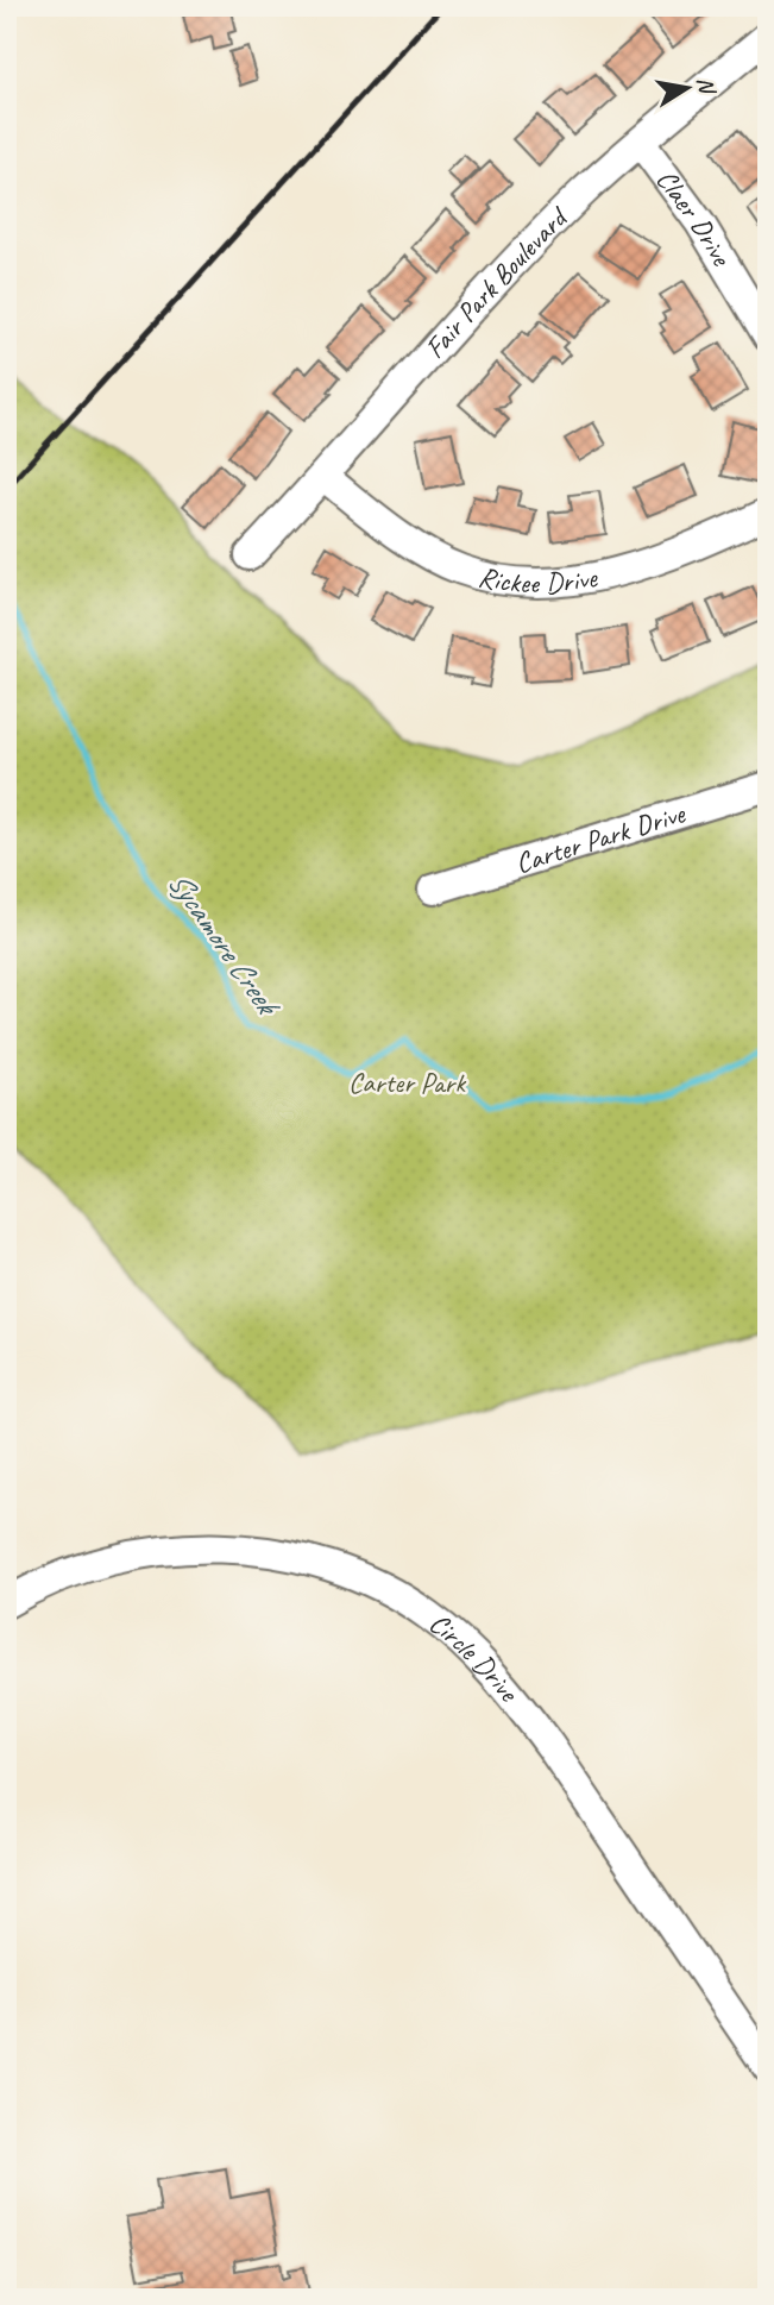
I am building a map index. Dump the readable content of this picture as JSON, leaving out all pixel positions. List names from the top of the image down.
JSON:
{
  "streets": {
    "street": [
      "Claer Drive",
      "Fair Park Boulevard",
      "Rickee Drive",
      "Carter Park Drive",
      "Circle Drive"
    ]
  },
  "crossings": [
    ["Claer Drive", "Fair Park Boulevard"],
    ["Fair Park Boulevard", "Rickee Drive"]
  ],
  "water": ["Sycamore Creek"],
  "parks": ["Carter Park"],
  "north": "right"
}
